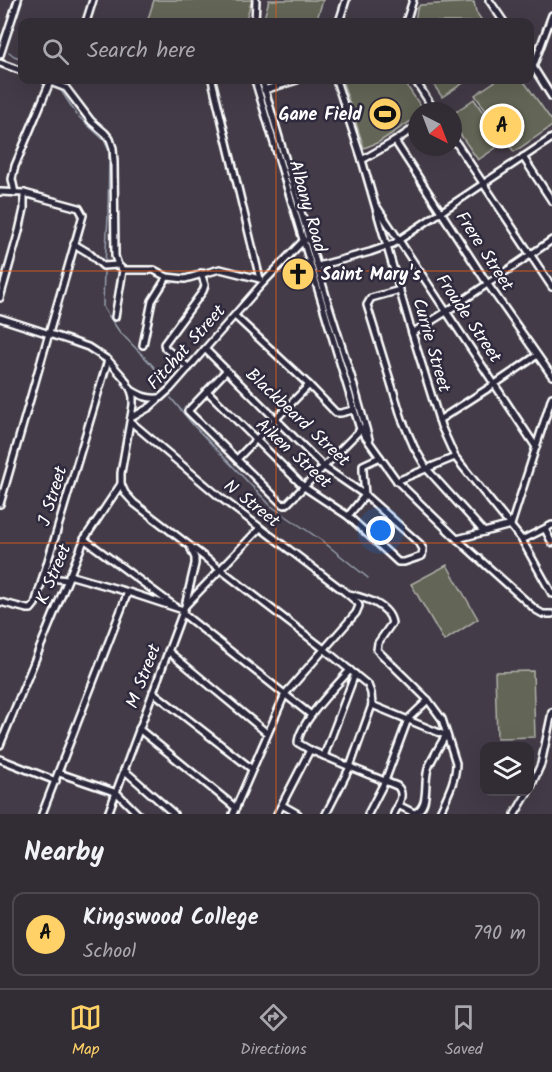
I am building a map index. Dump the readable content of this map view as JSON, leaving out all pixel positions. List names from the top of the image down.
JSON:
{
  "streets": {
    "street": [
      "Albany Road",
      "Frere Street",
      "Froude Street",
      "Currie Street",
      "Fitchat Street",
      "Blackbeard Street",
      "Aiken Street",
      "J Street",
      "N Street",
      "K Street",
      "M Street"
    ]
  },
  "crossings": [
    ["Albany Road", "Fitchat Street"],
    ["Froude Street", "Currie Street"],
    ["Fitchat Street", "Blackbeard Street"],
    ["Fitchat Street", "J Street"],
    ["Fitchat Street", "N Street"],
    ["Fitchat Street", "K Street"],
    ["Blackbeard Street", "Aiken Street"],
    ["N Street", "K Street"]
  ],
  "places": {
    "sports": ["Gane Field"],
    "church": ["Saint Mary's"]
  },
  "north": "bottom right",
  "page": {
    "search": "Search here",
    "pins": "A",
    "heading": "Nearby",
    "list": [
      {
        "mark": "A",
        "name": "Kingswood College",
        "note": "School",
        "value": "790 m"
      }
    ],
    "nav": ["Map", "Directions", "Saved"]
  }
}
